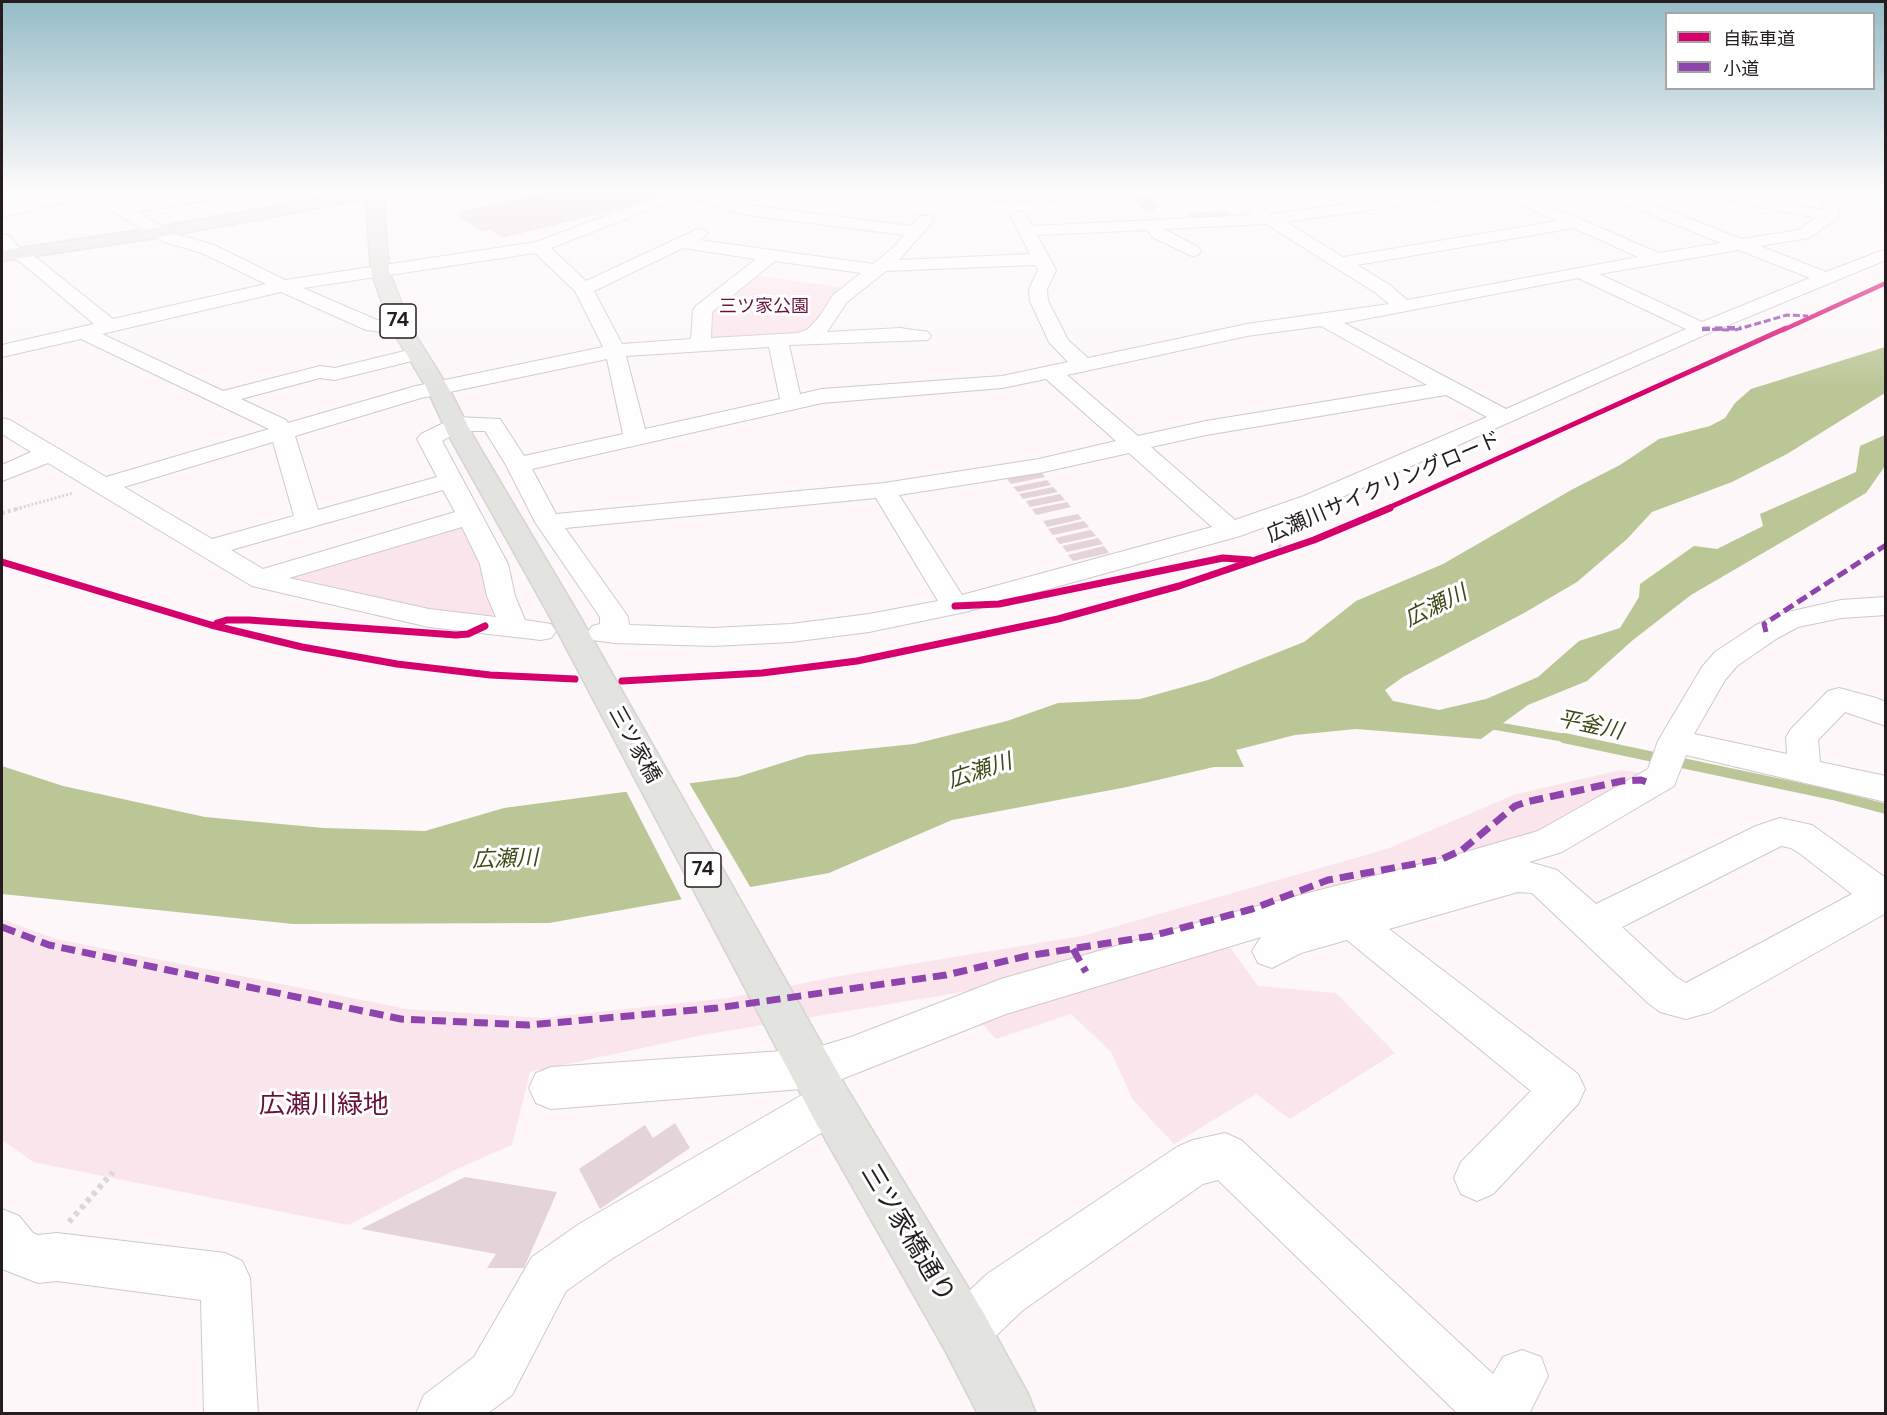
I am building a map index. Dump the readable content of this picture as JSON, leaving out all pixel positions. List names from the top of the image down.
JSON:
{
  "streets": {
    "main road": ["74", "三ツ家橋", "三ツ家橋通り"],
    "cycle path": ["広瀬川サイクリングロード"]
  },
  "crossings": [
    ["74", "三ツ家橋"],
    ["三ツ家橋", "三ツ家橋通り"]
  ],
  "water": ["広瀬川", "平釜川"],
  "parks": ["三ツ家公園", "広瀬川緑地"],
  "legend": ["自転車道", "小道"]
}
